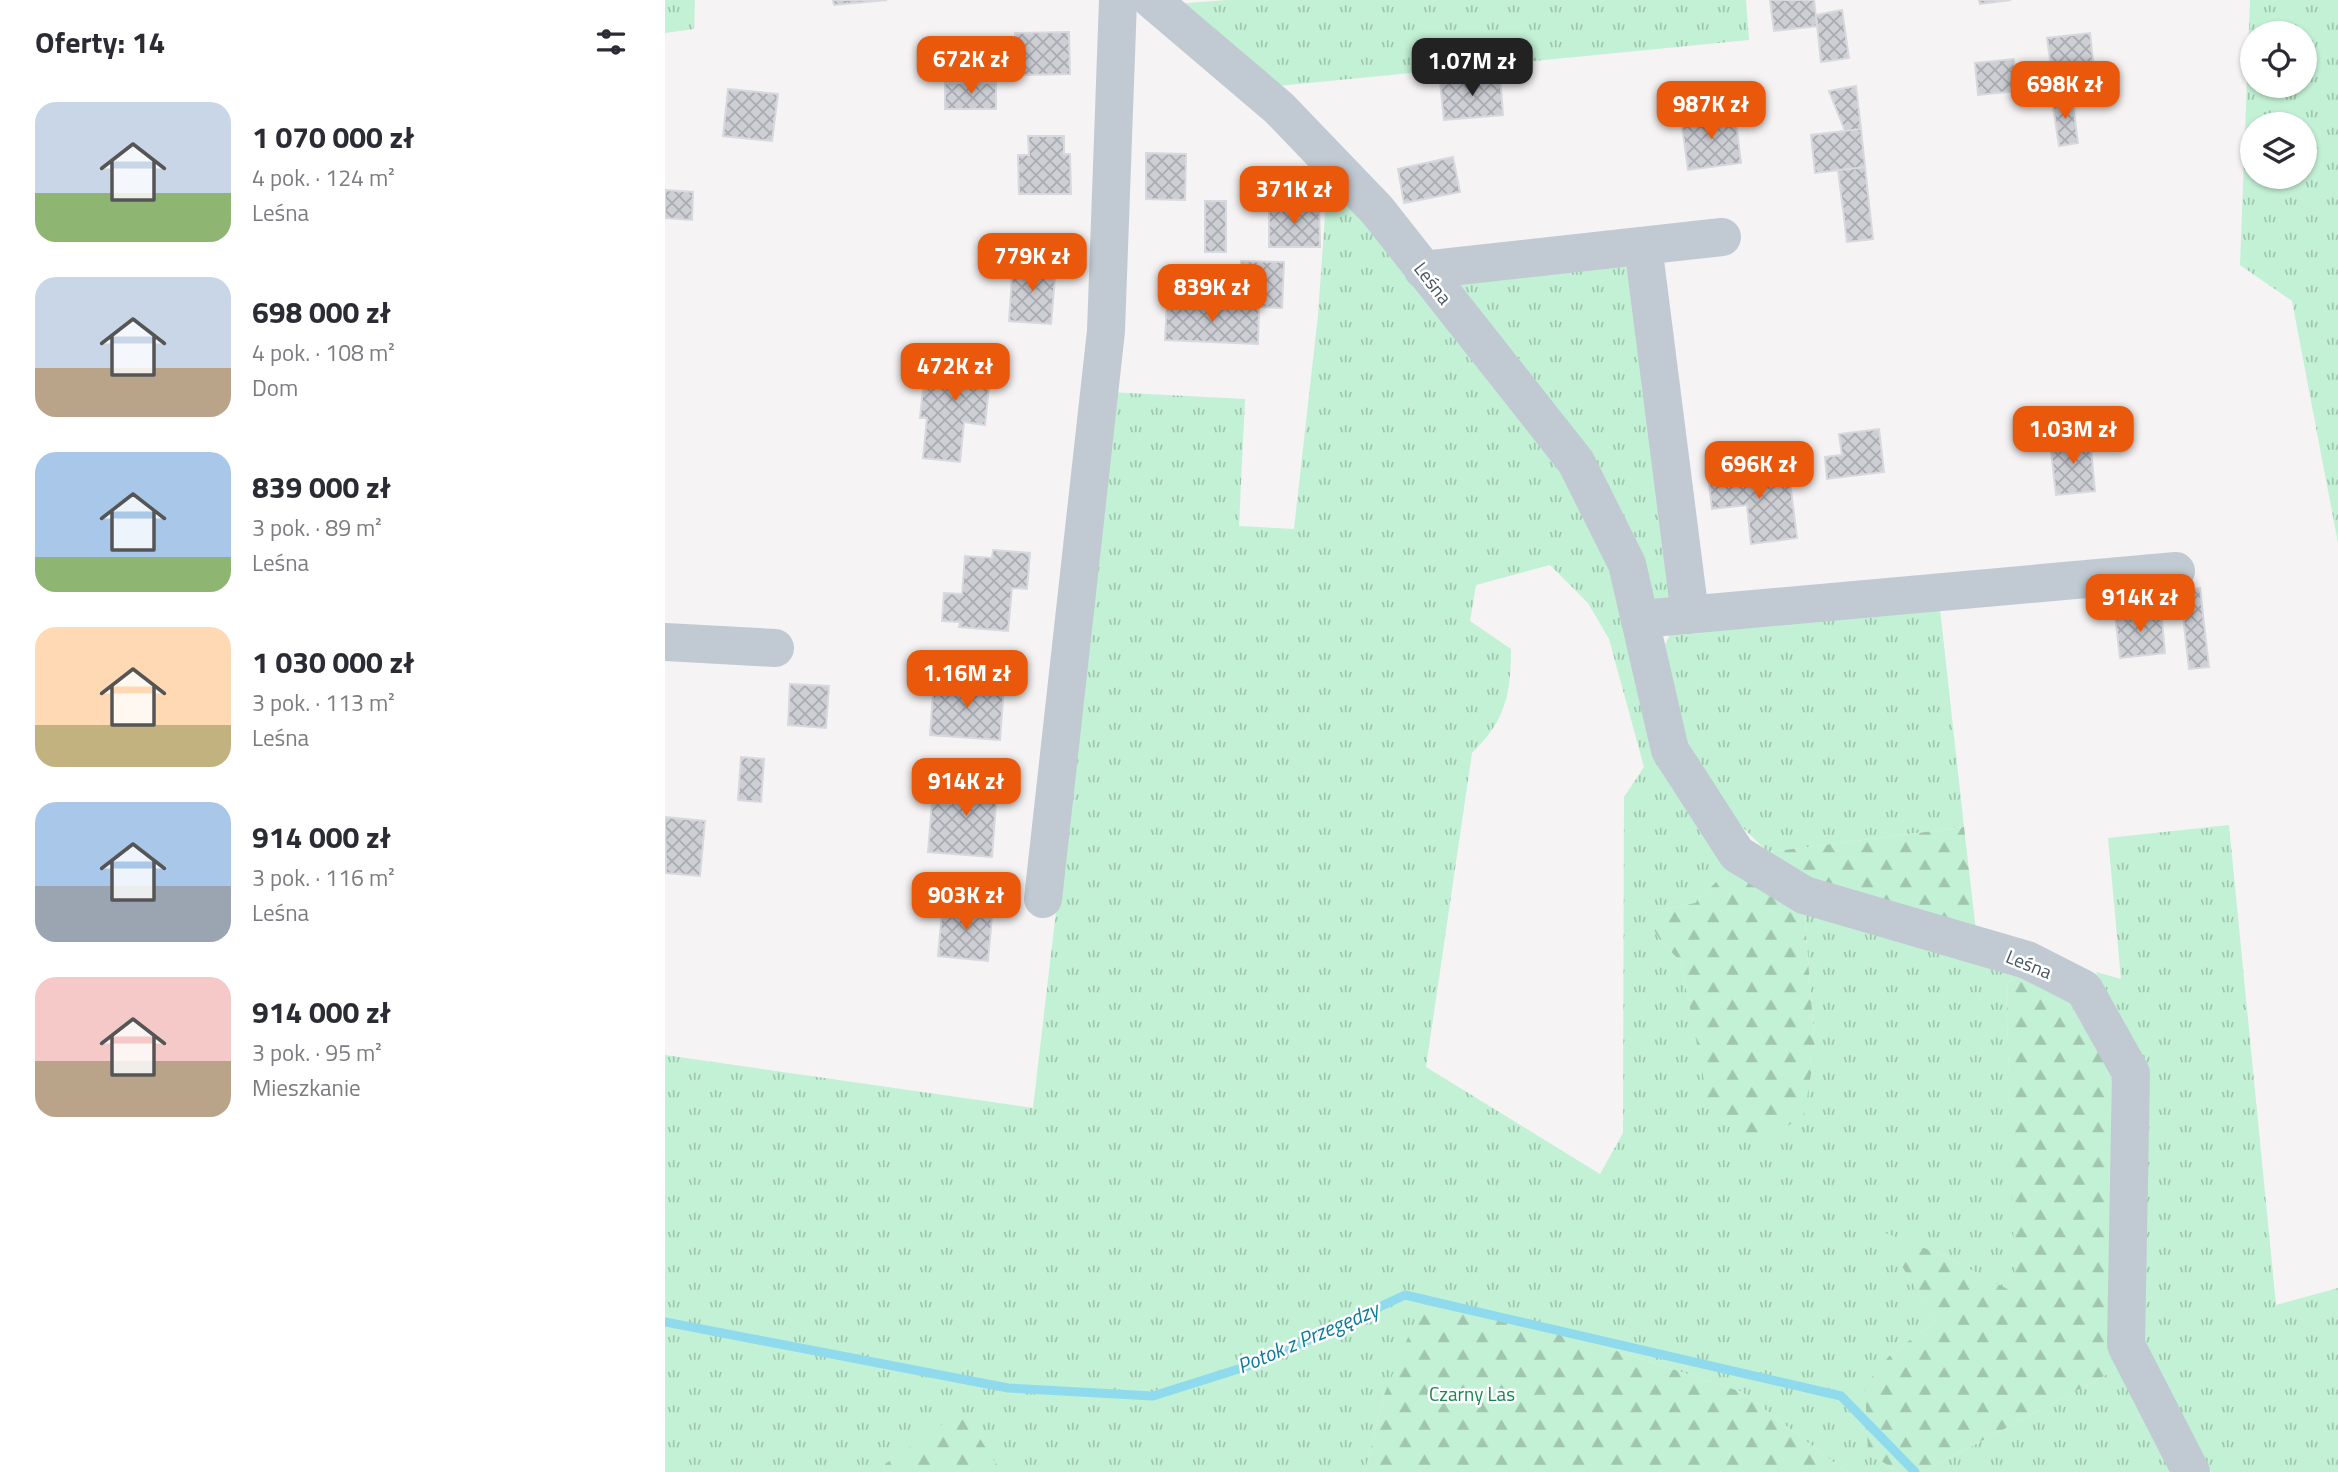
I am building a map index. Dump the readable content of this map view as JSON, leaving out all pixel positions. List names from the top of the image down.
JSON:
{
  "streets": {
    "street": ["Leśna"]
  },
  "water": ["Potok z Przegędzy"],
  "parks": ["Czarny Las"],
  "page": {
    "heading": "Oferty: 14",
    "price": [
      "672K zł",
      "1.07M zł",
      "698K zł",
      "987K zł",
      "371K zł",
      "779K zł",
      "839K zł",
      "472K zł",
      "1.03M zł",
      "696K zł",
      "914K zł",
      "1.16M zł",
      "914K zł",
      "903K zł"
    ],
    "list": [
      {
        "name": "1 070 000 zł",
        "note": "4 pok. · 124 m² · Leśna"
      },
      {
        "name": "698 000 zł",
        "note": "4 pok. · 108 m² · Dom"
      },
      {
        "name": "839 000 zł",
        "note": "3 pok. · 89 m² · Leśna"
      },
      {
        "name": "1 030 000 zł",
        "note": "3 pok. · 113 m² · Leśna"
      },
      {
        "name": "914 000 zł",
        "note": "3 pok. · 116 m² · Leśna"
      },
      {
        "name": "914 000 zł",
        "note": "3 pok. · 95 m² · Mieszkanie"
      }
    ]
  }
}
